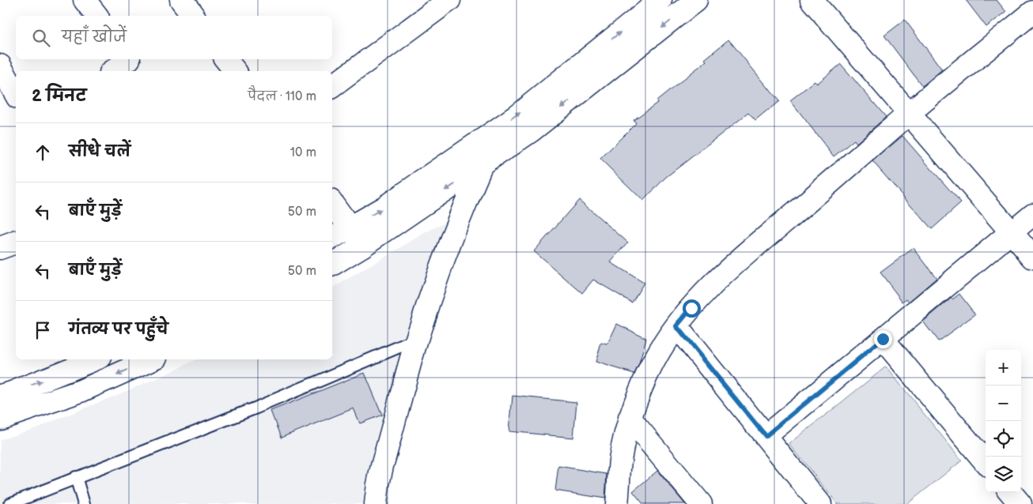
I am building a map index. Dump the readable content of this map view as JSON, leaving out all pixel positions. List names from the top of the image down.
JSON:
{
  "page": {
    "search": "यहाँ खोजें",
    "heading": ["2 मिनट", "पैदल · 110 m"],
    "list": [
      ["सीधे चलें", "10 m"],
      ["बाएँ मुड़ें", "50 m"],
      ["बाएँ मुड़ें", "50 m"],
      "गंतव्य पर पहुँचे"
    ],
    "map_buttons": ["+", "−"]
  }
}
